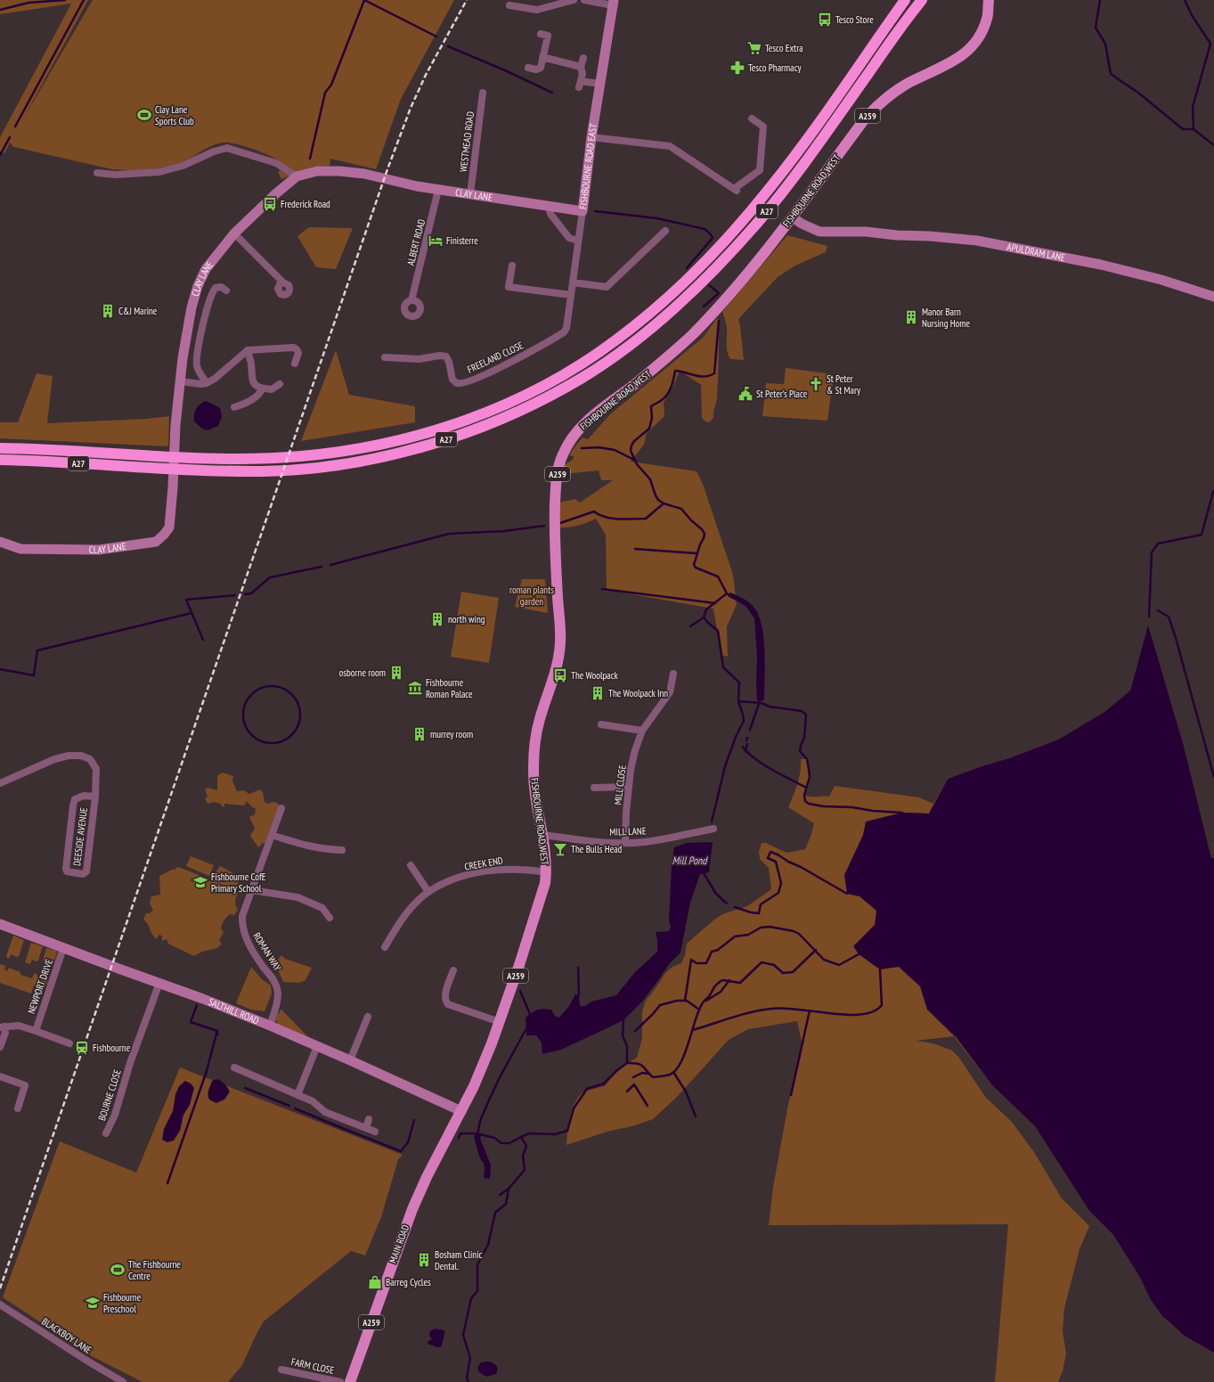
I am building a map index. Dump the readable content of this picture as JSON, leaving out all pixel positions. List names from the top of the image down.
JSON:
{
  "streets": {
    "highway": ["A27"],
    "main road": ["A259", "FISHBOURNE ROAD WEST", "MAIN ROAD"],
    "street": [
      "WESTMEAD ROAD",
      "FISHBOURNE ROAD EAST",
      "CLAY LANE",
      "ALBERT ROAD",
      "APULDRAM LANE",
      "FREELAND CLOSE",
      "MILL CLOSE",
      "MILL LANE",
      "DEESIDE AVENUE",
      "CREEK END",
      "ROMAN WAY",
      "NEWPORT DRIVE",
      "SALTHILL ROAD",
      "BOURNE CLOSE",
      "BLACKBOY LANE",
      "FARM CLOSE"
    ]
  },
  "crossings": [
    ["WESTMEAD ROAD", "CLAY LANE"],
    ["FISHBOURNE ROAD EAST", "CLAY LANE"],
    ["FISHBOURNE ROAD EAST", "FREELAND CLOSE"],
    ["FISHBOURNE ROAD WEST", "APULDRAM LANE"],
    ["FISHBOURNE ROAD WEST", "MILL LANE"],
    ["FISHBOURNE ROAD WEST", "CREEK END"],
    ["FISHBOURNE ROAD WEST", "SALTHILL ROAD"],
    ["FISHBOURNE ROAD WEST", "MAIN ROAD"],
    ["CLAY LANE", "ALBERT ROAD"],
    ["MILL CLOSE", "MILL LANE"],
    ["ROMAN WAY", "SALTHILL ROAD"],
    ["NEWPORT DRIVE", "SALTHILL ROAD"],
    ["SALTHILL ROAD", "BOURNE CLOSE"],
    ["SALTHILL ROAD", "MAIN ROAD"]
  ],
  "water": ["Mill Pond"],
  "parks": ["roman plants garden"],
  "places": {
    "bus stop": ["Tesco Store", "Frederick Road", "The Woolpack"],
    "supermarket": ["Tesco Extra"],
    "pharmacy": ["Tesco Pharmacy"],
    "sports": ["Clay Lane Sports Club", "The Fishbourne Centre"],
    "hotel": ["Finisterre"],
    "building": [
      "C&J Marine",
      "Manor Barn Nursing Home",
      "north wing",
      "osborne room",
      "The Woolpack Inn",
      "murrey room",
      "Bosham Clinic Dental."
    ],
    "church": ["St Peter & St Mary"],
    "public building": ["St Peter’s Place"],
    "museum": ["Fishbourne Roman Palace"],
    "bar": ["The Bulls Head"],
    "school or university": ["Fishbourne CofE Primary School", "Fishbourne Preschool"],
    "station": ["Fishbourne"],
    "shop": ["Barreg Cycles"]
  }
}
